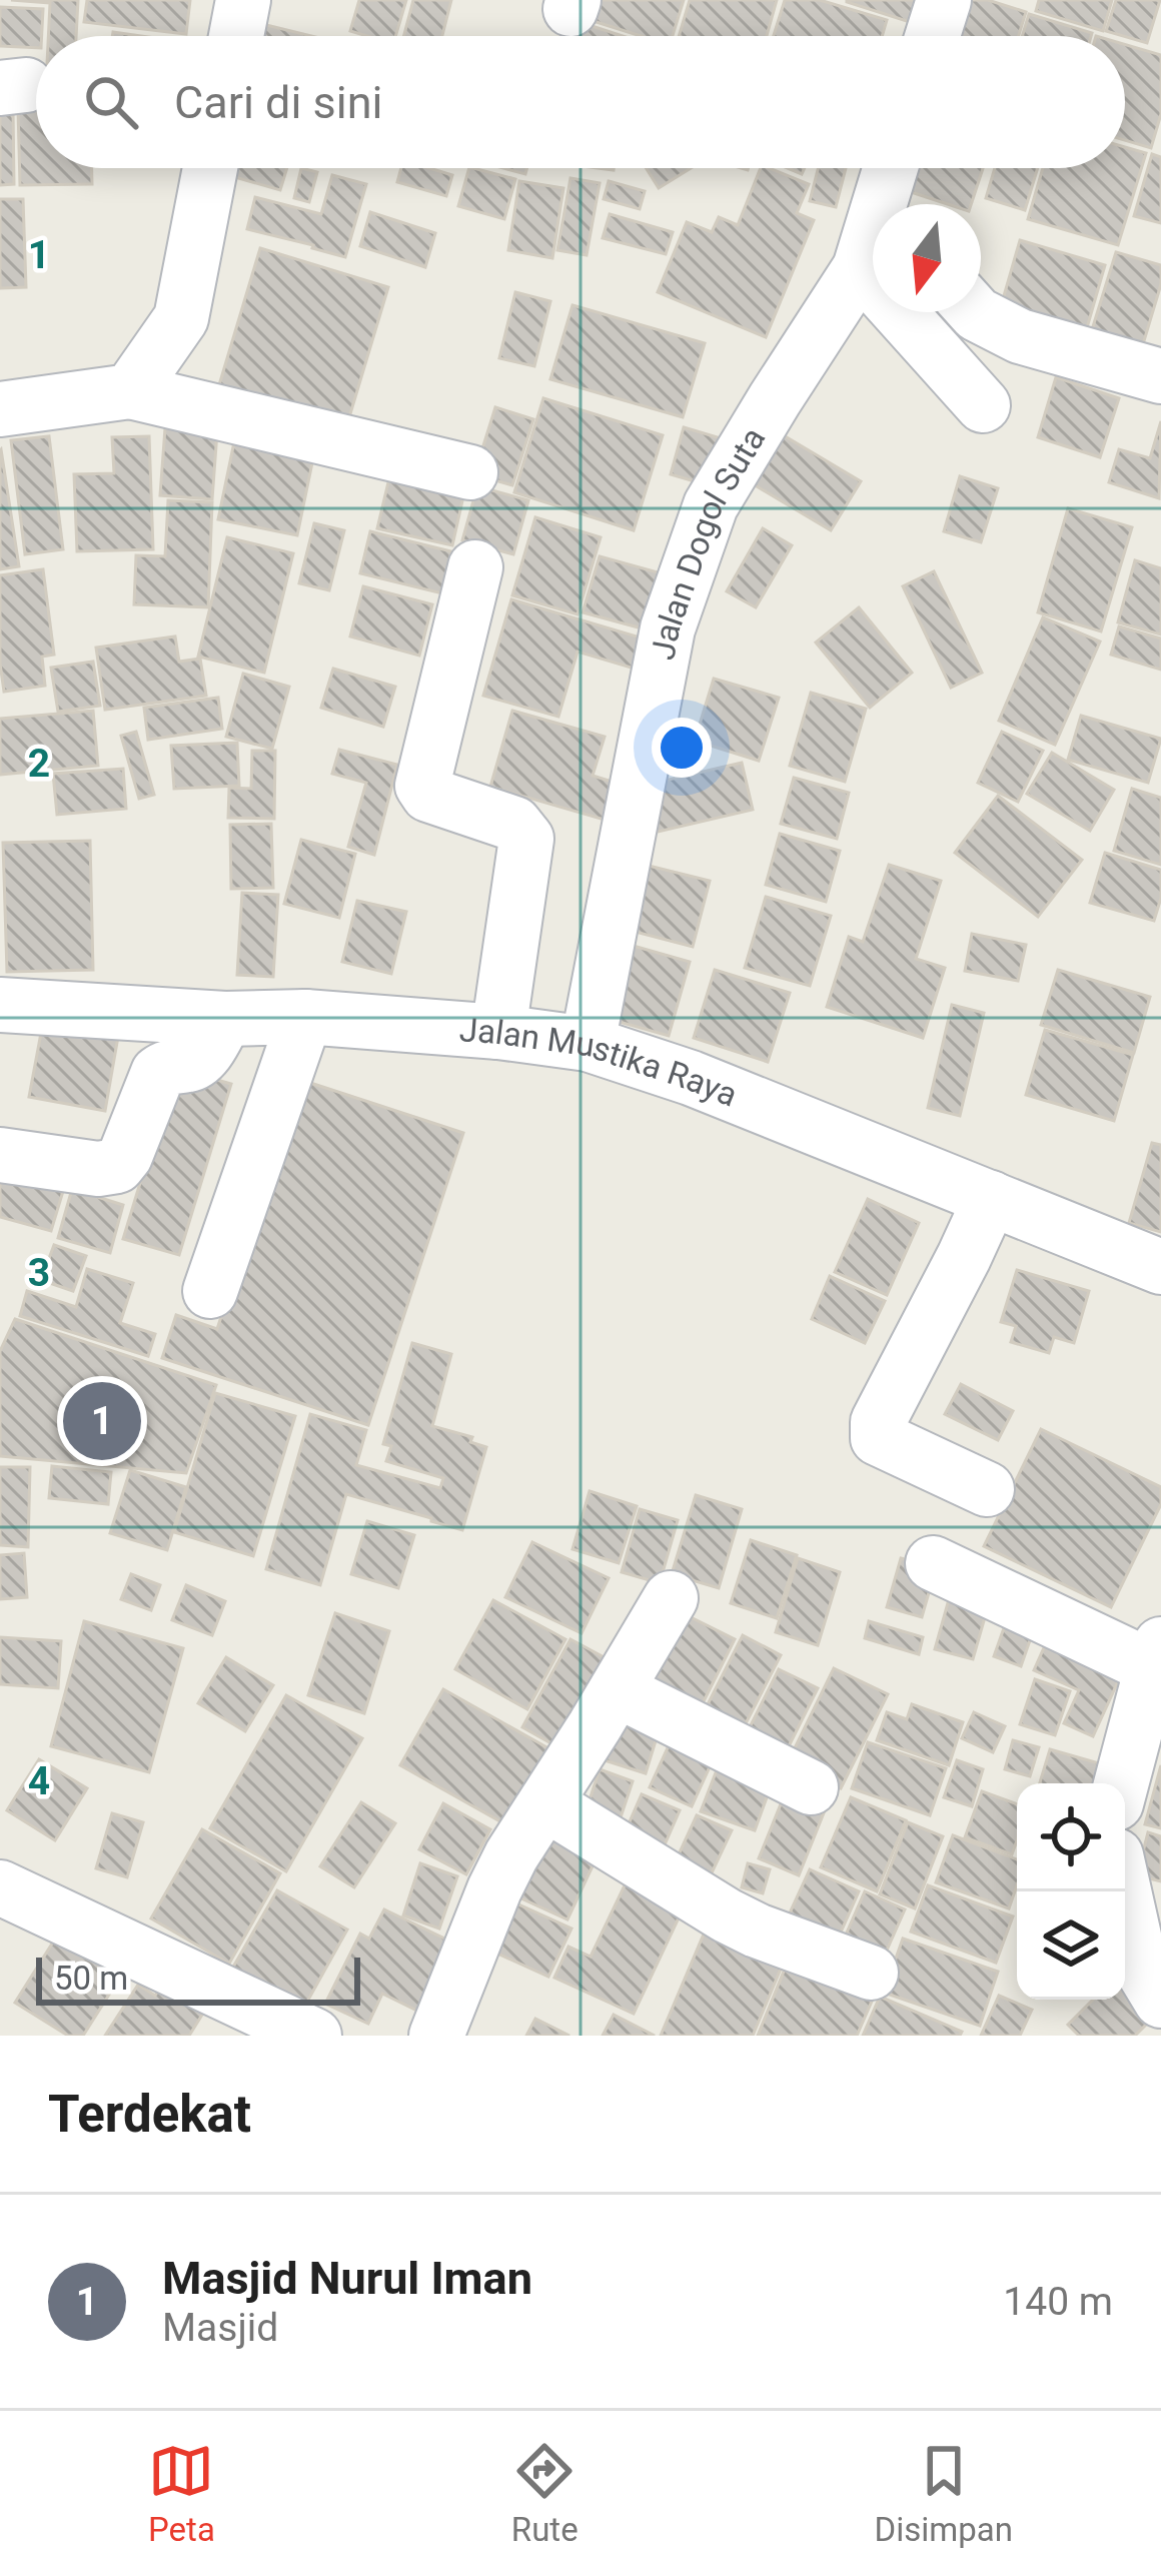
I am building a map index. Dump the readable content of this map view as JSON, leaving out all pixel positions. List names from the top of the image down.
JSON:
{
  "streets": {
    "street": ["Jalan Dogol Suta", "Jalan Mustika Raya"]
  },
  "crossings": [
    ["Jalan Dogol Suta", "Jalan Mustika Raya"]
  ],
  "scale_bar": "50 m",
  "north": "bottom",
  "page": {
    "search": "Cari di sini",
    "pins": "1",
    "scale": "50 m",
    "heading": "Terdekat",
    "list": [
      {
        "mark": "1",
        "name": "Masjid Nurul Iman",
        "note": "Masjid",
        "value": "140 m"
      }
    ],
    "nav": ["Peta", "Rute", "Disimpan"]
  },
  "grid": {
    "rows": [
      "1",
      "2",
      "3",
      "4"
    ]
  }
}
